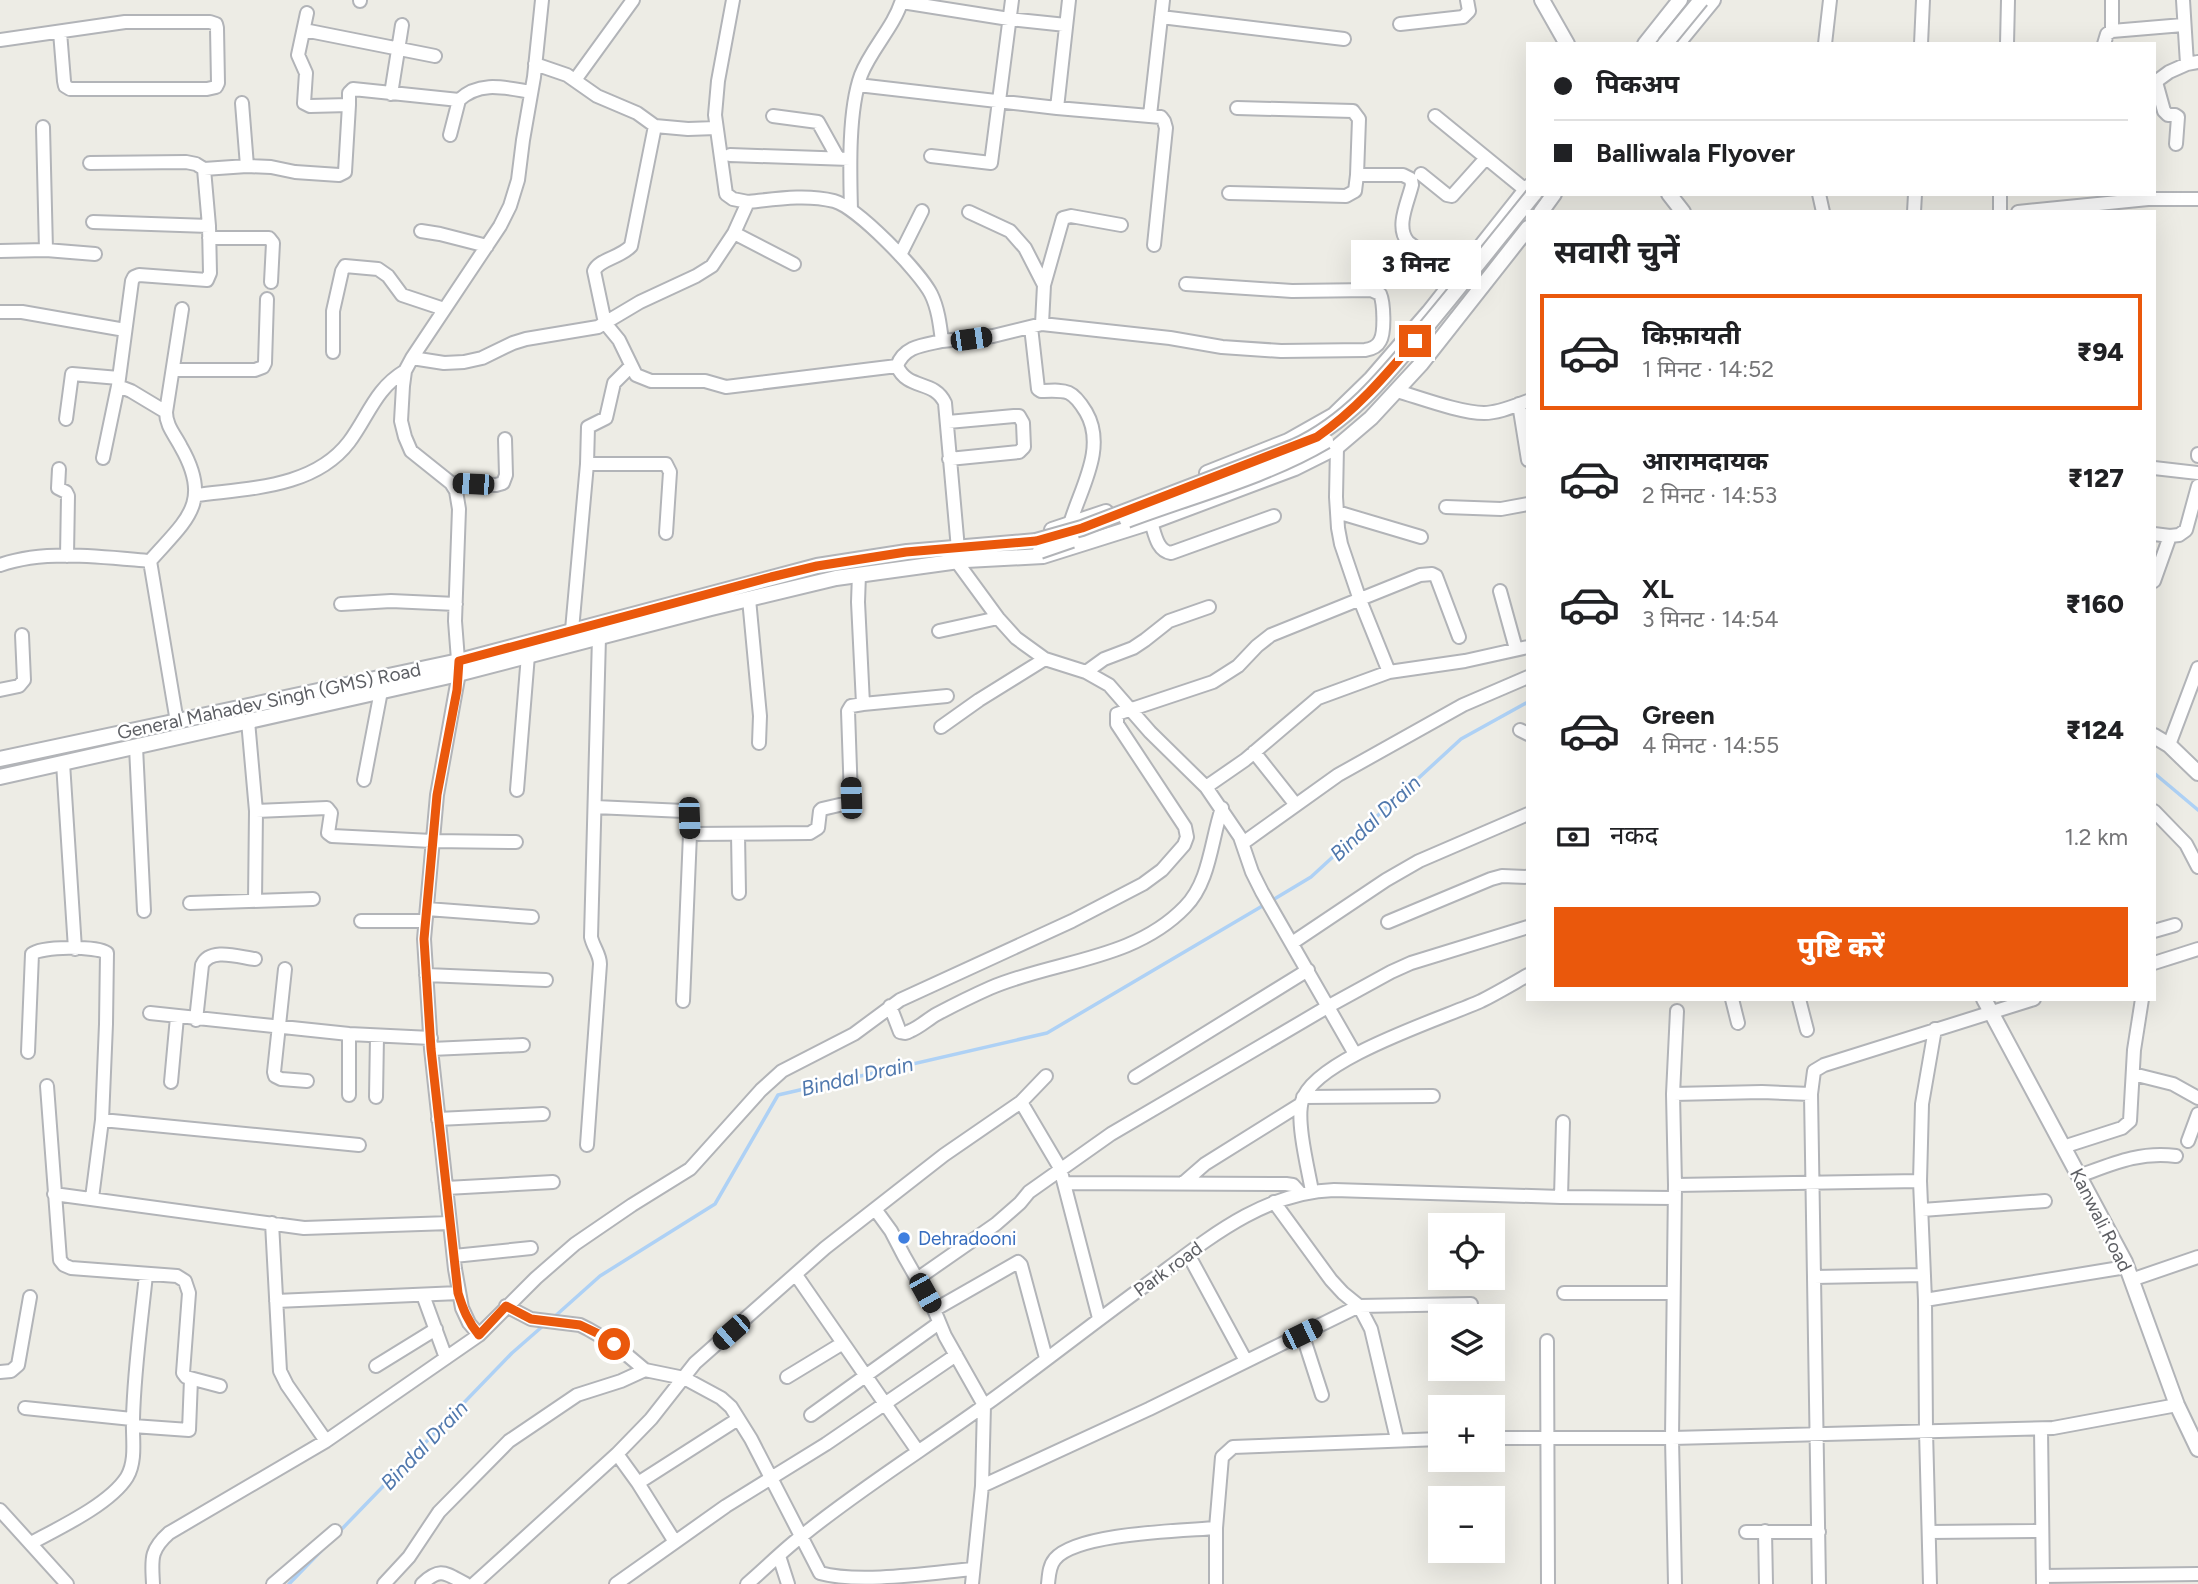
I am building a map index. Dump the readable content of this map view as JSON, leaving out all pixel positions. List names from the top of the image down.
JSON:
{
  "streets": {
    "street": ["General Mahadev Singh (GMS) Road", "Kanwali Road", "Park road"]
  },
  "water": ["Bindal Drain"],
  "places": ["Dehradooni"],
  "page": {
    "banner": ["पिकअप", "Balliwala Flyover"],
    "heading": "सवारी चुनें",
    "bubble": "3 मिनट",
    "list": [
      {
        "name": "किफ़ायती",
        "note": "1 मिनट · 14:52",
        "value": "₹94"
      },
      {
        "name": "आरामदायक",
        "note": "2 मिनट · 14:53",
        "value": "₹127"
      },
      {
        "name": "XL",
        "note": "3 मिनट · 14:54",
        "value": "₹160"
      },
      {
        "name": "Green",
        "note": "4 मिनट · 14:55",
        "value": "₹124"
      }
    ],
    "pay": ["नकद", "1.2 km"],
    "buttons": "पुष्टि करें",
    "map_buttons": ["+", "−"]
  }
}
